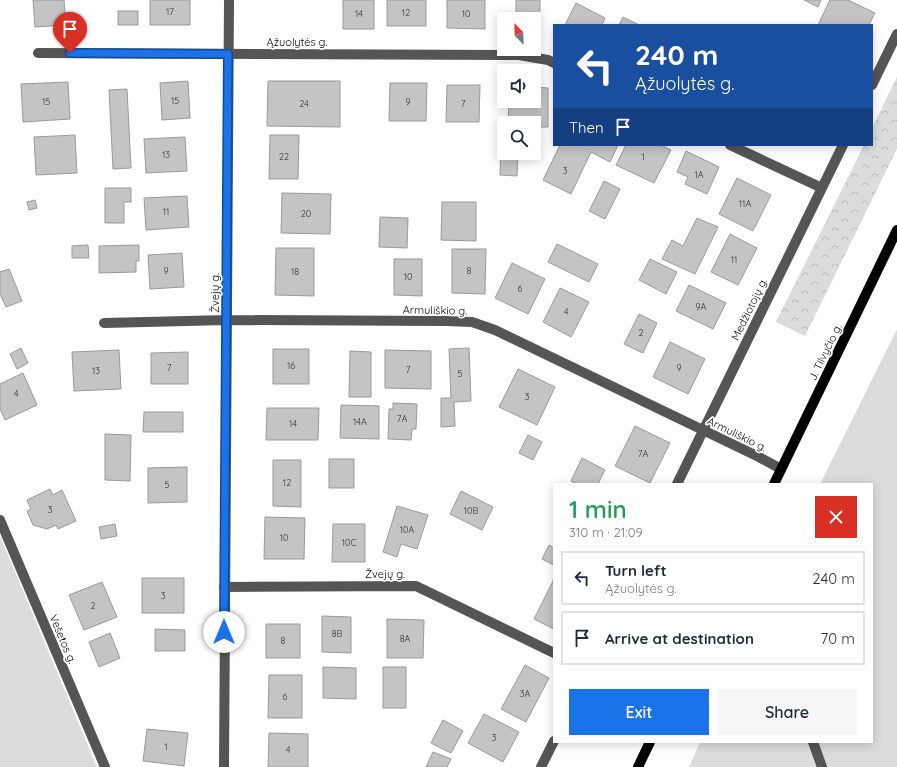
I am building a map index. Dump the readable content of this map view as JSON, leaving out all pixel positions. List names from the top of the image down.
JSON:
{
  "streets": {
    "main road": ["J. Tilvyčio g."],
    "street": [
      "Ąžuolytės g.",
      "Žvejų g.",
      "Medžiotojų g.",
      "Armuliškio g.",
      "Vešetos g."
    ]
  },
  "crossings": [
    ["Ąžuolytės g.", "Žvejų g."],
    ["Žvejų g.", "Armuliškio g."],
    ["Medžiotojų g.", "Armuliškio g."],
    ["Armuliškio g.", "J. Tilvyčio g."]
  ],
  "house_numbers": [
    "17",
    "12",
    "14",
    "10",
    "15",
    "15",
    "9",
    "24",
    "7",
    "13",
    "22",
    "1",
    "3",
    "1A",
    "11A",
    "11",
    "20",
    "11",
    "9",
    "8",
    "18",
    "10",
    "6",
    "9A",
    "4",
    "2",
    "16",
    "7",
    "9",
    "7",
    "13",
    "5",
    "4",
    "3",
    "7A",
    "14A",
    "14",
    "7A",
    "12",
    "5",
    "3",
    "10B",
    "10A",
    "10",
    "10C",
    "3",
    "2",
    "8B",
    "8A",
    "8",
    "3A",
    "6",
    "3",
    "1",
    "4"
  ],
  "north": "top left",
  "page": {
    "turn": ["240 m", "Ąžuolytės g."],
    "then": "Then",
    "heading": ["1 min", "310 m · 21:09"],
    "list": [
      {
        "name": "Turn left",
        "note": "Ąžuolytės g.",
        "value": "240 m"
      },
      {
        "name": "Arrive at destination",
        "value": "70 m"
      }
    ],
    "buttons": ["Exit", "Share"]
  }
}
